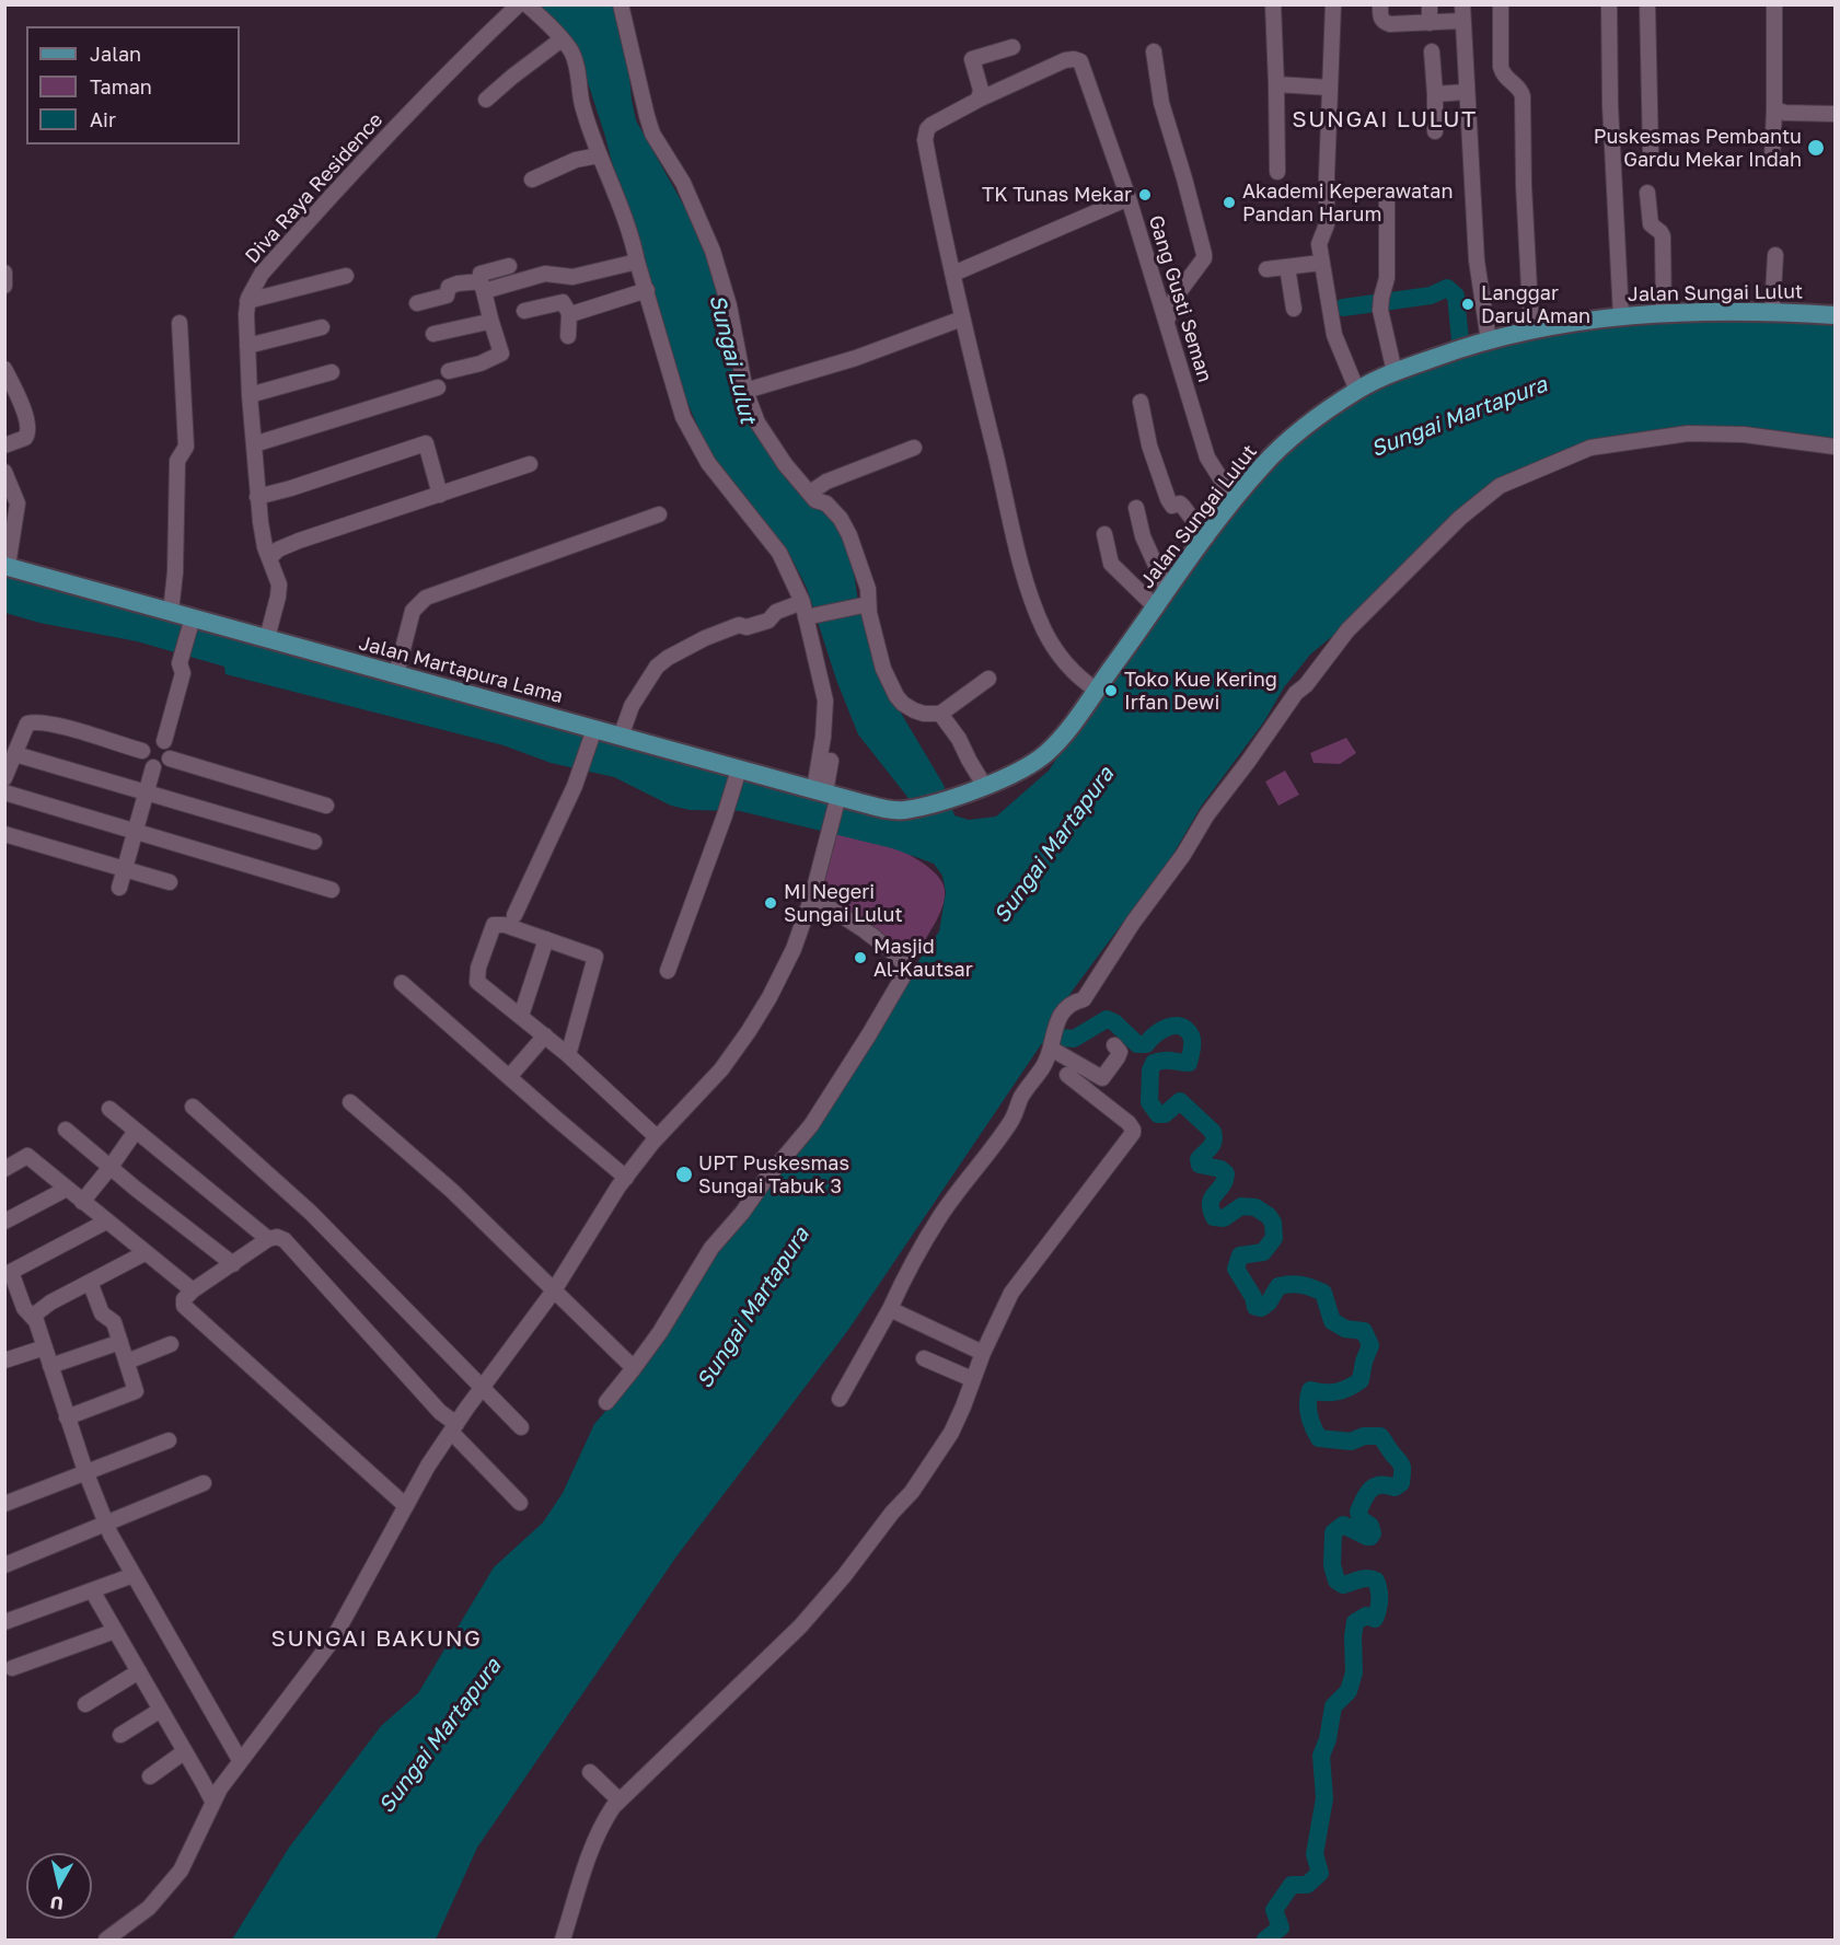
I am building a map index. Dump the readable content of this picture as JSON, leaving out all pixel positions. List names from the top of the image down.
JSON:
{
  "streets": {
    "main road": ["Jalan Sungai Lulut", "Jalan Martapura Lama"],
    "street": ["Diva Raya Residence", "Gang Gusti Seman"]
  },
  "crossings": [
    ["Diva Raya Residence", "Jalan Martapura Lama"],
    ["Jalan Sungai Lulut", "Gang Gusti Seman"],
    ["Jalan Sungai Lulut", "Jalan Martapura Lama"]
  ],
  "districts": ["SUNGAI LULUT", "SUNGAI BAKUNG"],
  "water": ["Sungai Lulut", "Sungai Martapura"],
  "places": [
    "Puskesmas Pembantu Gardu Mekar Indah",
    "TK Tunas Mekar",
    "Akademi Keperawatan Pandan Harum",
    "Langgar Darul Aman",
    "Toko Kue Kering Irfan Dewi",
    "MI Negeri Sungai Lulut",
    "Masjid Al-Kautsar",
    "UPT Puskesmas Sungai Tabuk 3"
  ],
  "legend": ["Jalan", "Taman", "Air"],
  "north": "bottom"
}
